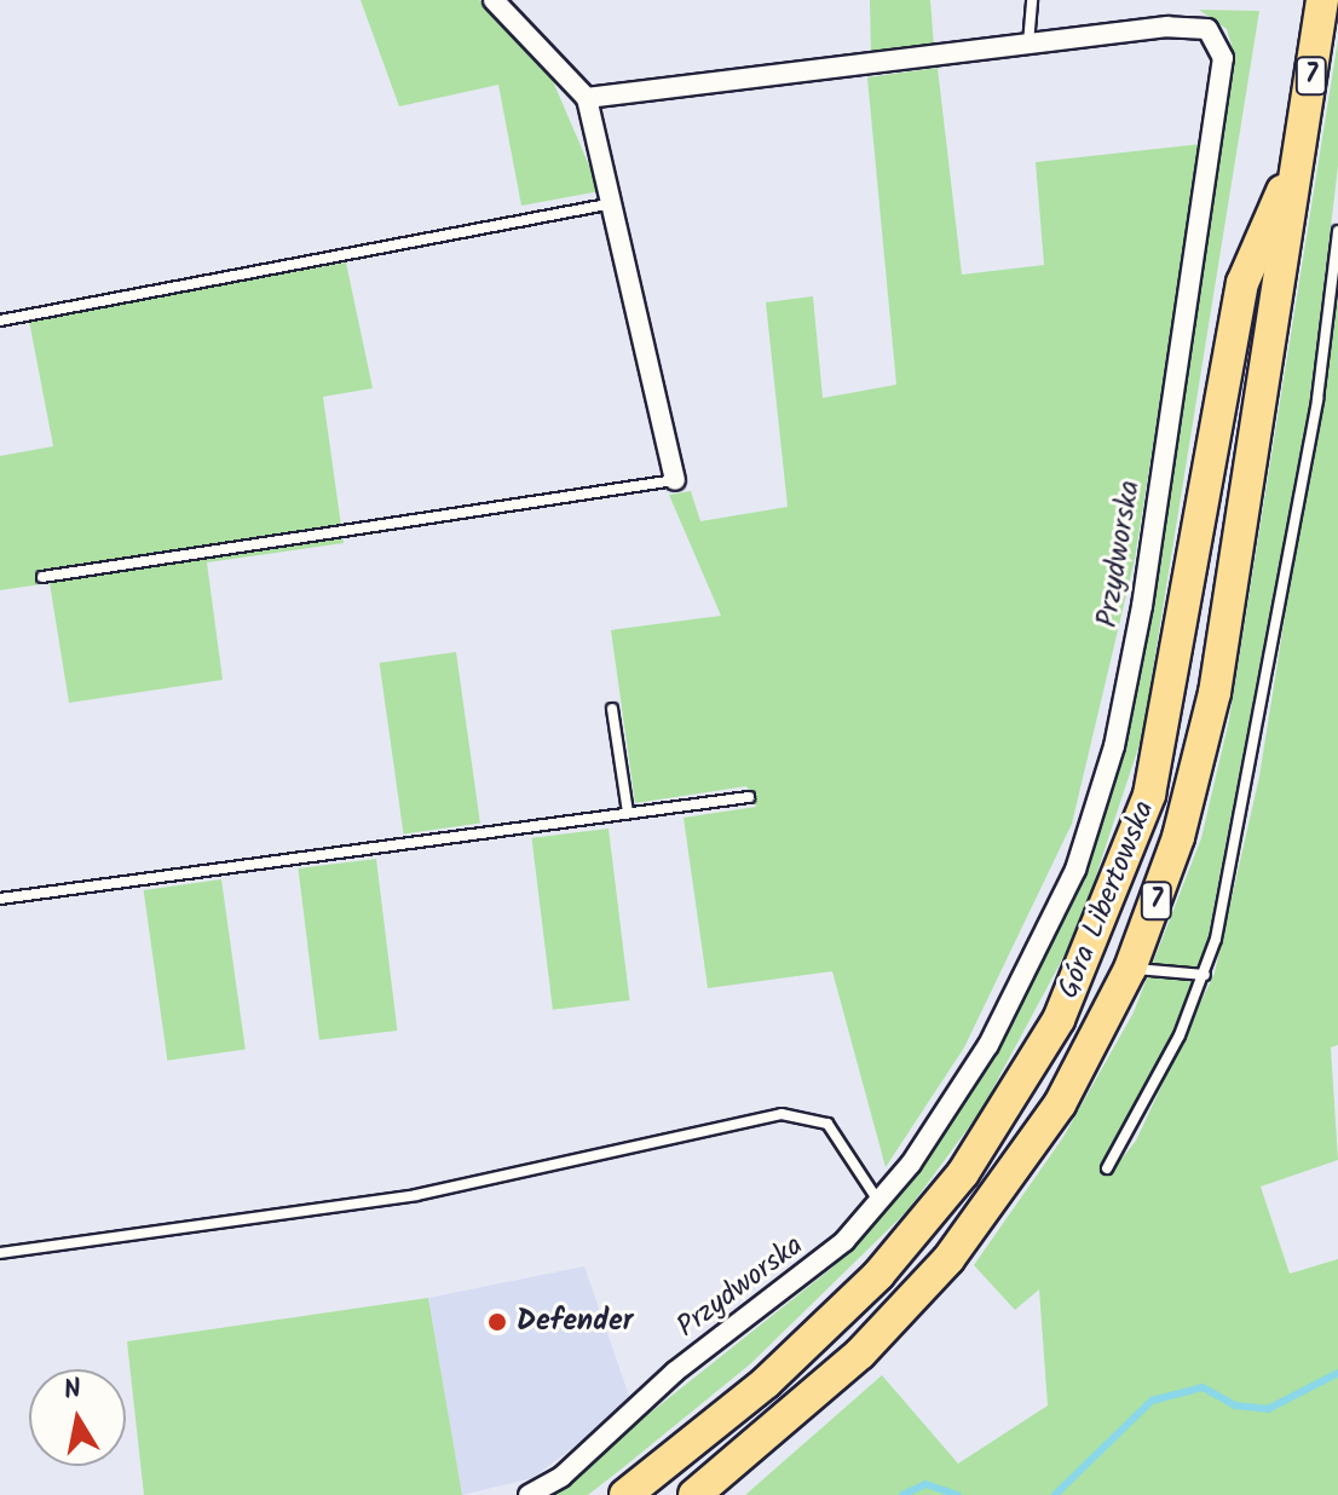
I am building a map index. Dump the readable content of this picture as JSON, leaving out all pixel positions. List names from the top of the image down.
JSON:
{
  "streets": {
    "highway": ["7", "Góra Libertowska"],
    "street": ["Przydworska"]
  },
  "places": ["Defender"],
  "north": "top"
}
